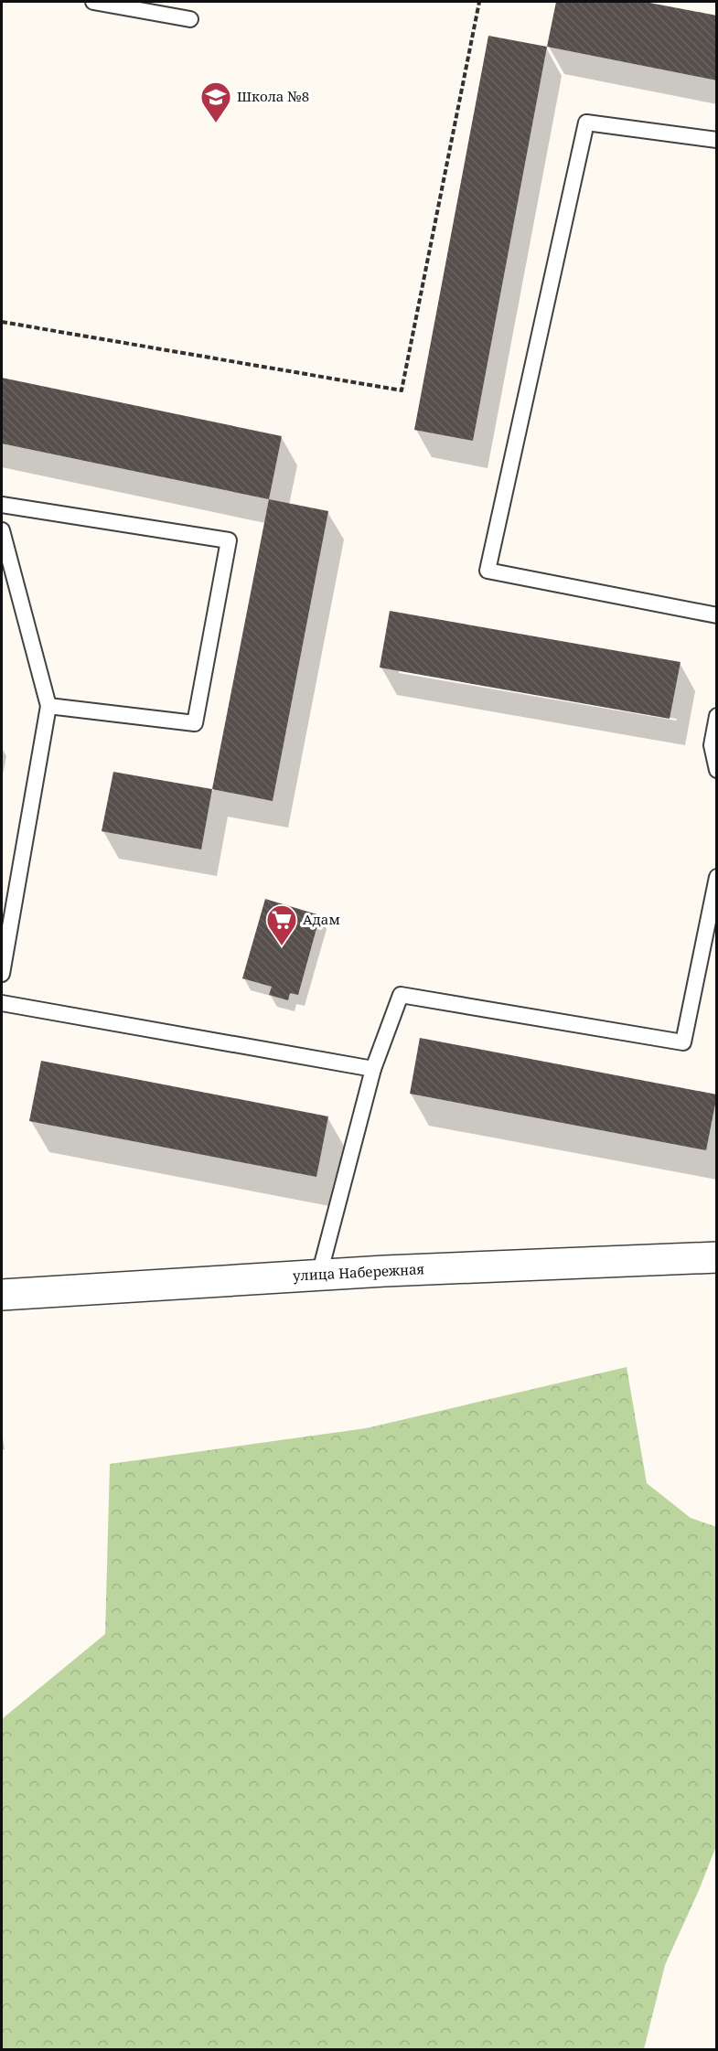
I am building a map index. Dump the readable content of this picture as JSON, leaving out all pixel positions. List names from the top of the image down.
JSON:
{
  "streets": {
    "street": ["улица Набережная"]
  },
  "places": {
    "school or university": ["Школа №8"],
    "supermarket": ["Адам"]
  }
}
